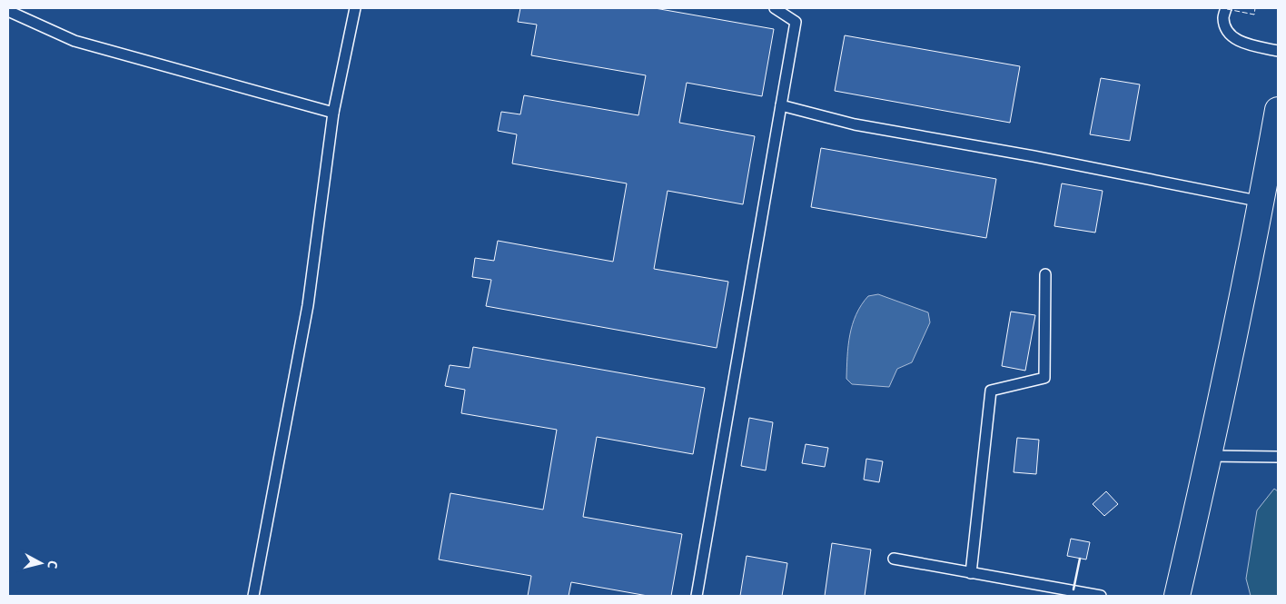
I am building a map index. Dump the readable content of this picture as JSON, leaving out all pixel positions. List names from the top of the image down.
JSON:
{
  "north": "right"
}
